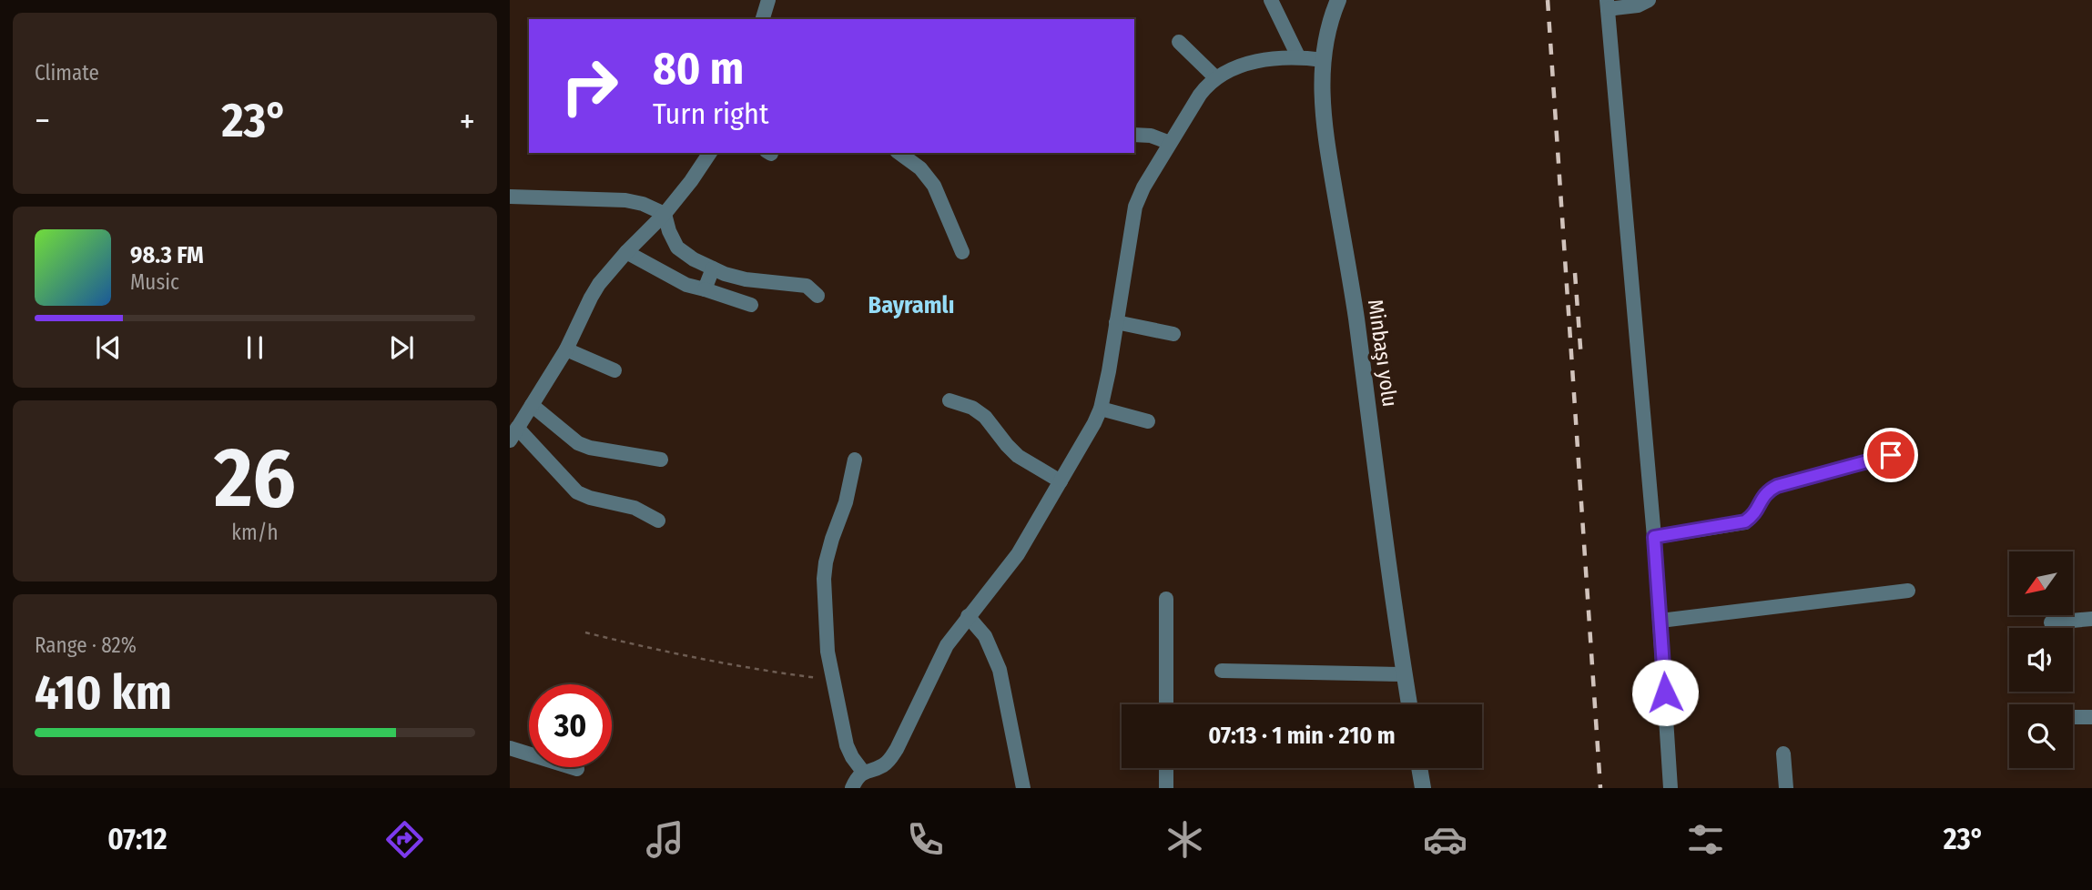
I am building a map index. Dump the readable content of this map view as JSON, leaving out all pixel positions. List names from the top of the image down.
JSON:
{
  "streets": {
    "street": ["Minbaşı yolu"]
  },
  "districts": ["Bayramlı"],
  "north": "bottom left",
  "page": {
    "tile": [
      "Climate",
      ["26", "km/h"],
      ["Range · 82%", "410 km"]
    ],
    "turn": ["80 m", "Turn right"],
    "heat": ["−", "23°", "+"],
    "song": ["98.3 FM", "Music"],
    "limit": "30",
    "trip": "07:13 · 1 min · 210 m",
    "tabs": ["07:12", "23°"]
  }
}
